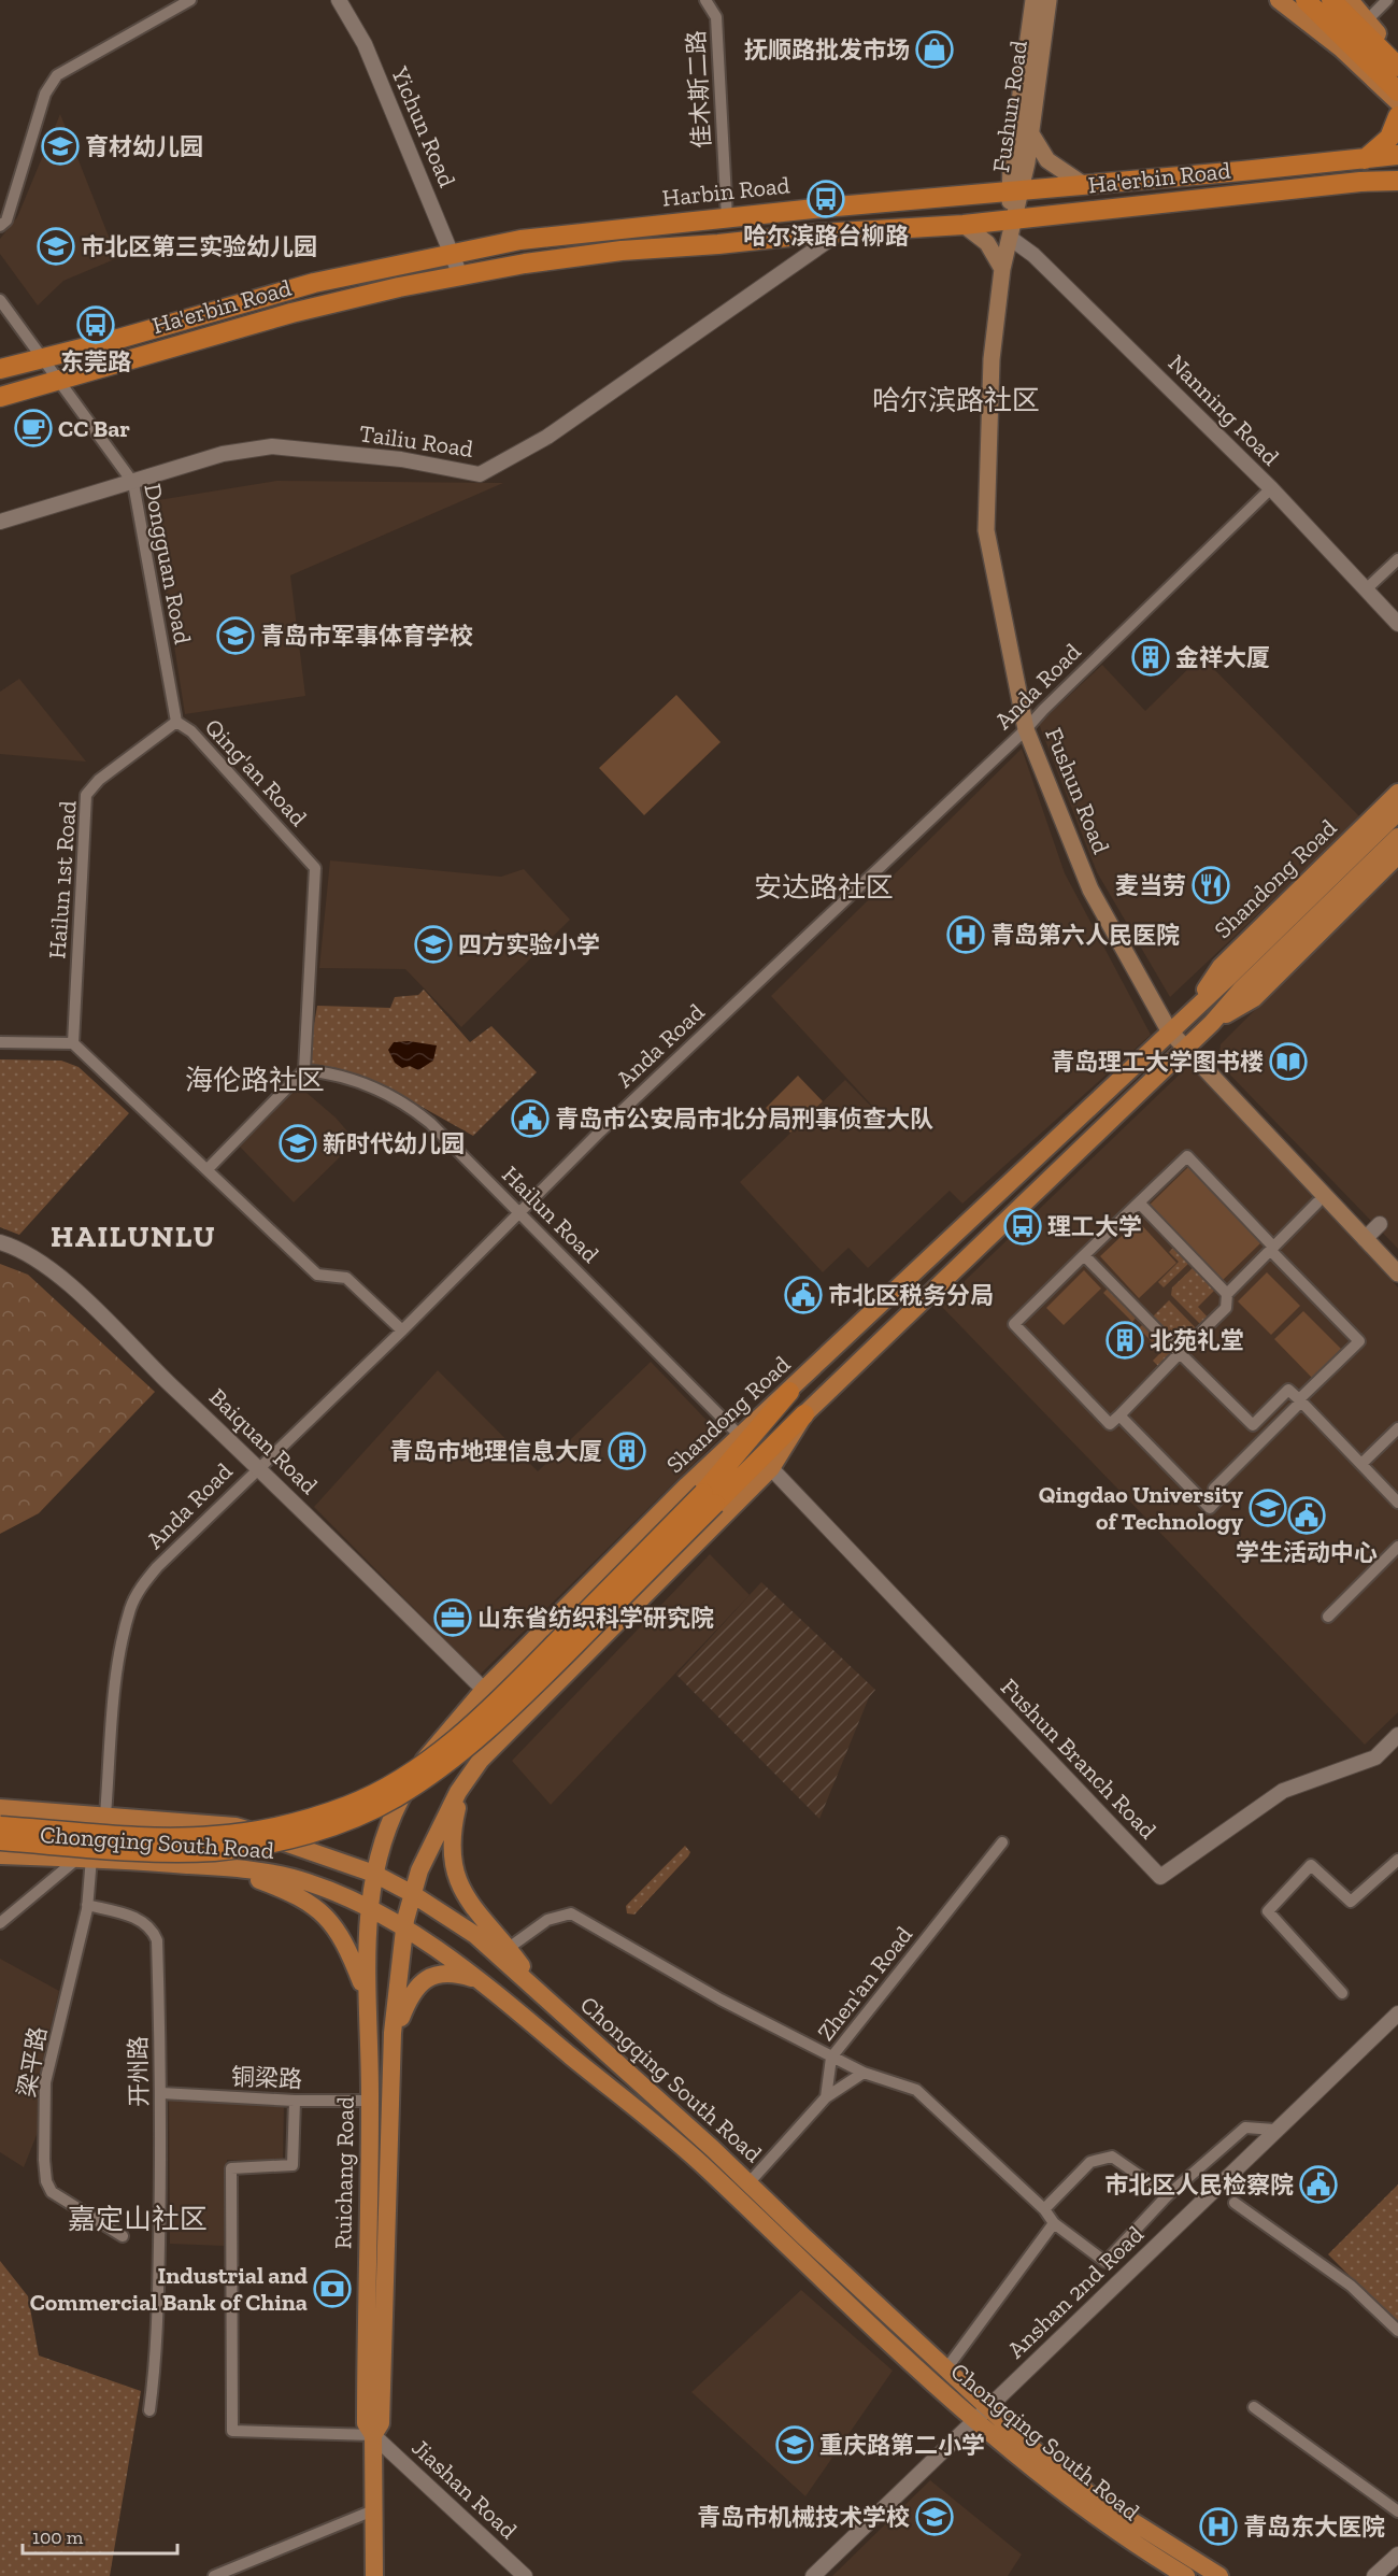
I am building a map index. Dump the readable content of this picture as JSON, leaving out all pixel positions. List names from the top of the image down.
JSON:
{
  "streets": {
    "highway": ["Ha'erbin Road", "Harbin Road"],
    "main road": [
      "Fushun Road",
      "Shandong Road",
      "Chongqing South Road",
      "Ruichang Road"
    ],
    "street": [
      "佳木斯二路",
      "Yichun Road",
      "Nanning Road",
      "Tailiu Road",
      "Dongguan Road",
      "Anda Road",
      "Qing'an Road",
      "Hailun 1st Road",
      "Hailun Road",
      "Baiquan Road",
      "Fushun Branch Road",
      "Zhen'an Road",
      "梁平路",
      "开州路",
      "铜梁路",
      "Anshan 2nd Road",
      "Jiashan Road"
    ]
  },
  "crossings": [
    ["佳木斯二路", "Harbin Road"],
    ["Fushun Road", "Ha'erbin Road"],
    ["Fushun Road", "Harbin Road"],
    ["Fushun Road", "Nanning Road"],
    ["Fushun Road", "Anda Road"],
    ["Fushun Road", "Shandong Road"],
    ["Yichun Road", "Ha'erbin Road"],
    ["Yichun Road", "Harbin Road"],
    ["Ha'erbin Road", "Harbin Road"],
    ["Ha'erbin Road", "Dongguan Road"],
    ["Harbin Road", "Tailiu Road"],
    ["Nanning Road", "Anda Road"],
    ["Tailiu Road", "Dongguan Road"],
    ["Dongguan Road", "Qing'an Road"],
    ["Dongguan Road", "Hailun 1st Road"],
    ["Anda Road", "Hailun Road"],
    ["Anda Road", "Baiquan Road"],
    ["Anda Road", "Chongqing South Road"],
    ["Qing'an Road", "Hailun 1st Road"],
    ["Qing'an Road", "Hailun Road"],
    ["Shandong Road", "Hailun Road"],
    ["Shandong Road", "Baiquan Road"],
    ["Shandong Road", "Chongqing South Road"],
    ["Shandong Road", "Ruichang Road"],
    ["Chongqing South Road", "梁平路"],
    ["Chongqing South Road", "Ruichang Road"],
    ["Chongqing South Road", "Anshan 2nd Road"],
    ["梁平路", "开州路"],
    ["开州路", "铜梁路"],
    ["铜梁路", "Ruichang Road"],
    ["Ruichang Road", "Jiashan Road"]
  ],
  "districts": [
    "哈尔滨路社区",
    "安达路社区",
    "海伦路社区",
    "HAILUNLU",
    "嘉定山社区"
  ],
  "places": {
    "shop": ["抚顺路批发市场"],
    "school or university": [
      "育材幼儿园",
      "市北区第三实验幼儿园",
      "青岛市军事体育学校",
      "四方实验小学",
      "新时代幼儿园",
      "Qingdao University of Technology",
      "重庆路第二小学",
      "青岛市机械技术学校"
    ],
    "bus stop": ["哈尔滨路台柳路", "东莞路", "理工大学"],
    "cafe": ["CC Bar"],
    "building": ["金祥大厦", "北苑礼堂", "青岛市地理信息大厦"],
    "restaurant": ["麦当劳"],
    "hospital": ["青岛第六人民医院", "青岛东大医院"],
    "library": ["青岛理工大学图书楼"],
    "public building": [
      "青岛市公安局市北分局刑事侦查大队",
      "市北区税务分局",
      "学生活动中心",
      "市北区人民检察院"
    ],
    "office": ["山东省纺织科学研究院"],
    "bank": ["Industrial and Commercial Bank of China"]
  },
  "scale_bar": "100 m"
}
